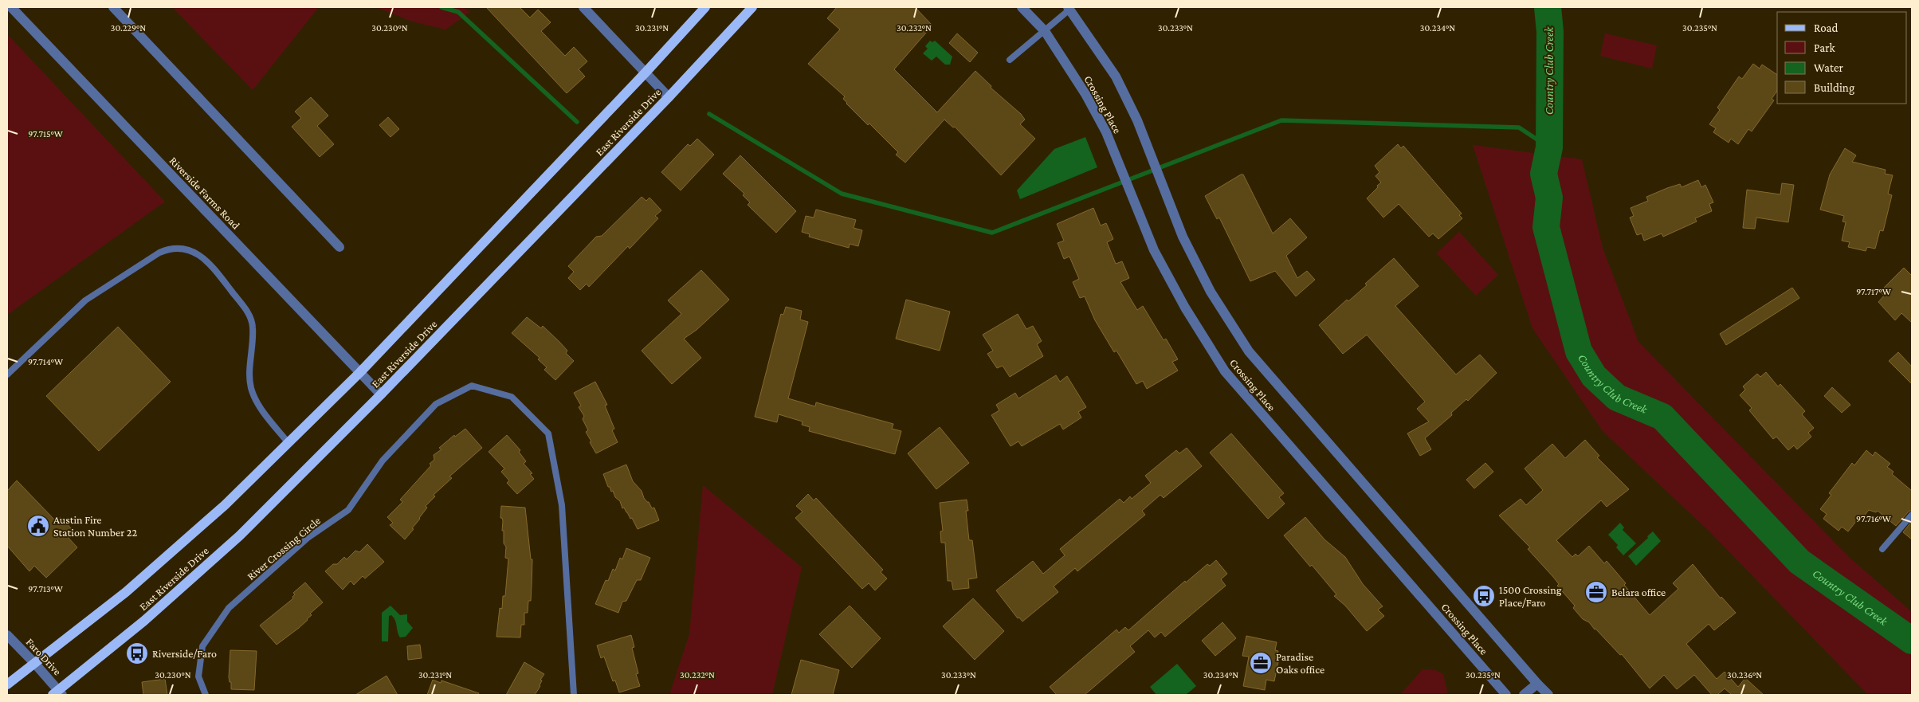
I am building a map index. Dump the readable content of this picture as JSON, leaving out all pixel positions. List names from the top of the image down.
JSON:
{
  "streets": {
    "main road": ["East Riverside Drive"],
    "street": ["Crossing Place", "Riverside Farms Road", "Faro Drive"],
    "lane": ["River Crossing Circle"]
  },
  "crossings": [
    ["East Riverside Drive", "Riverside Farms Road"],
    ["East Riverside Drive", "Faro Drive"]
  ],
  "water": ["Country Club Creek"],
  "places": {
    "public building": ["Austin Fire Station Number 22"],
    "office": ["Belara office", "Paradise Oaks office"],
    "bus stop": ["1500 Crossing Place/Faro", "Riverside/Faro"]
  },
  "legend": [
    "Road",
    "Park",
    "Water",
    "Building"
  ],
  "coordinates": [
    "30.229°N",
    "30.230°N",
    "30.231°N",
    "30.232°N",
    "30.233°N",
    "30.234°N",
    "30.235°N",
    "97.715°W",
    "97.717°W",
    "97.714°W",
    "97.716°W",
    "97.713°W",
    "30.236°N"
  ]
}
